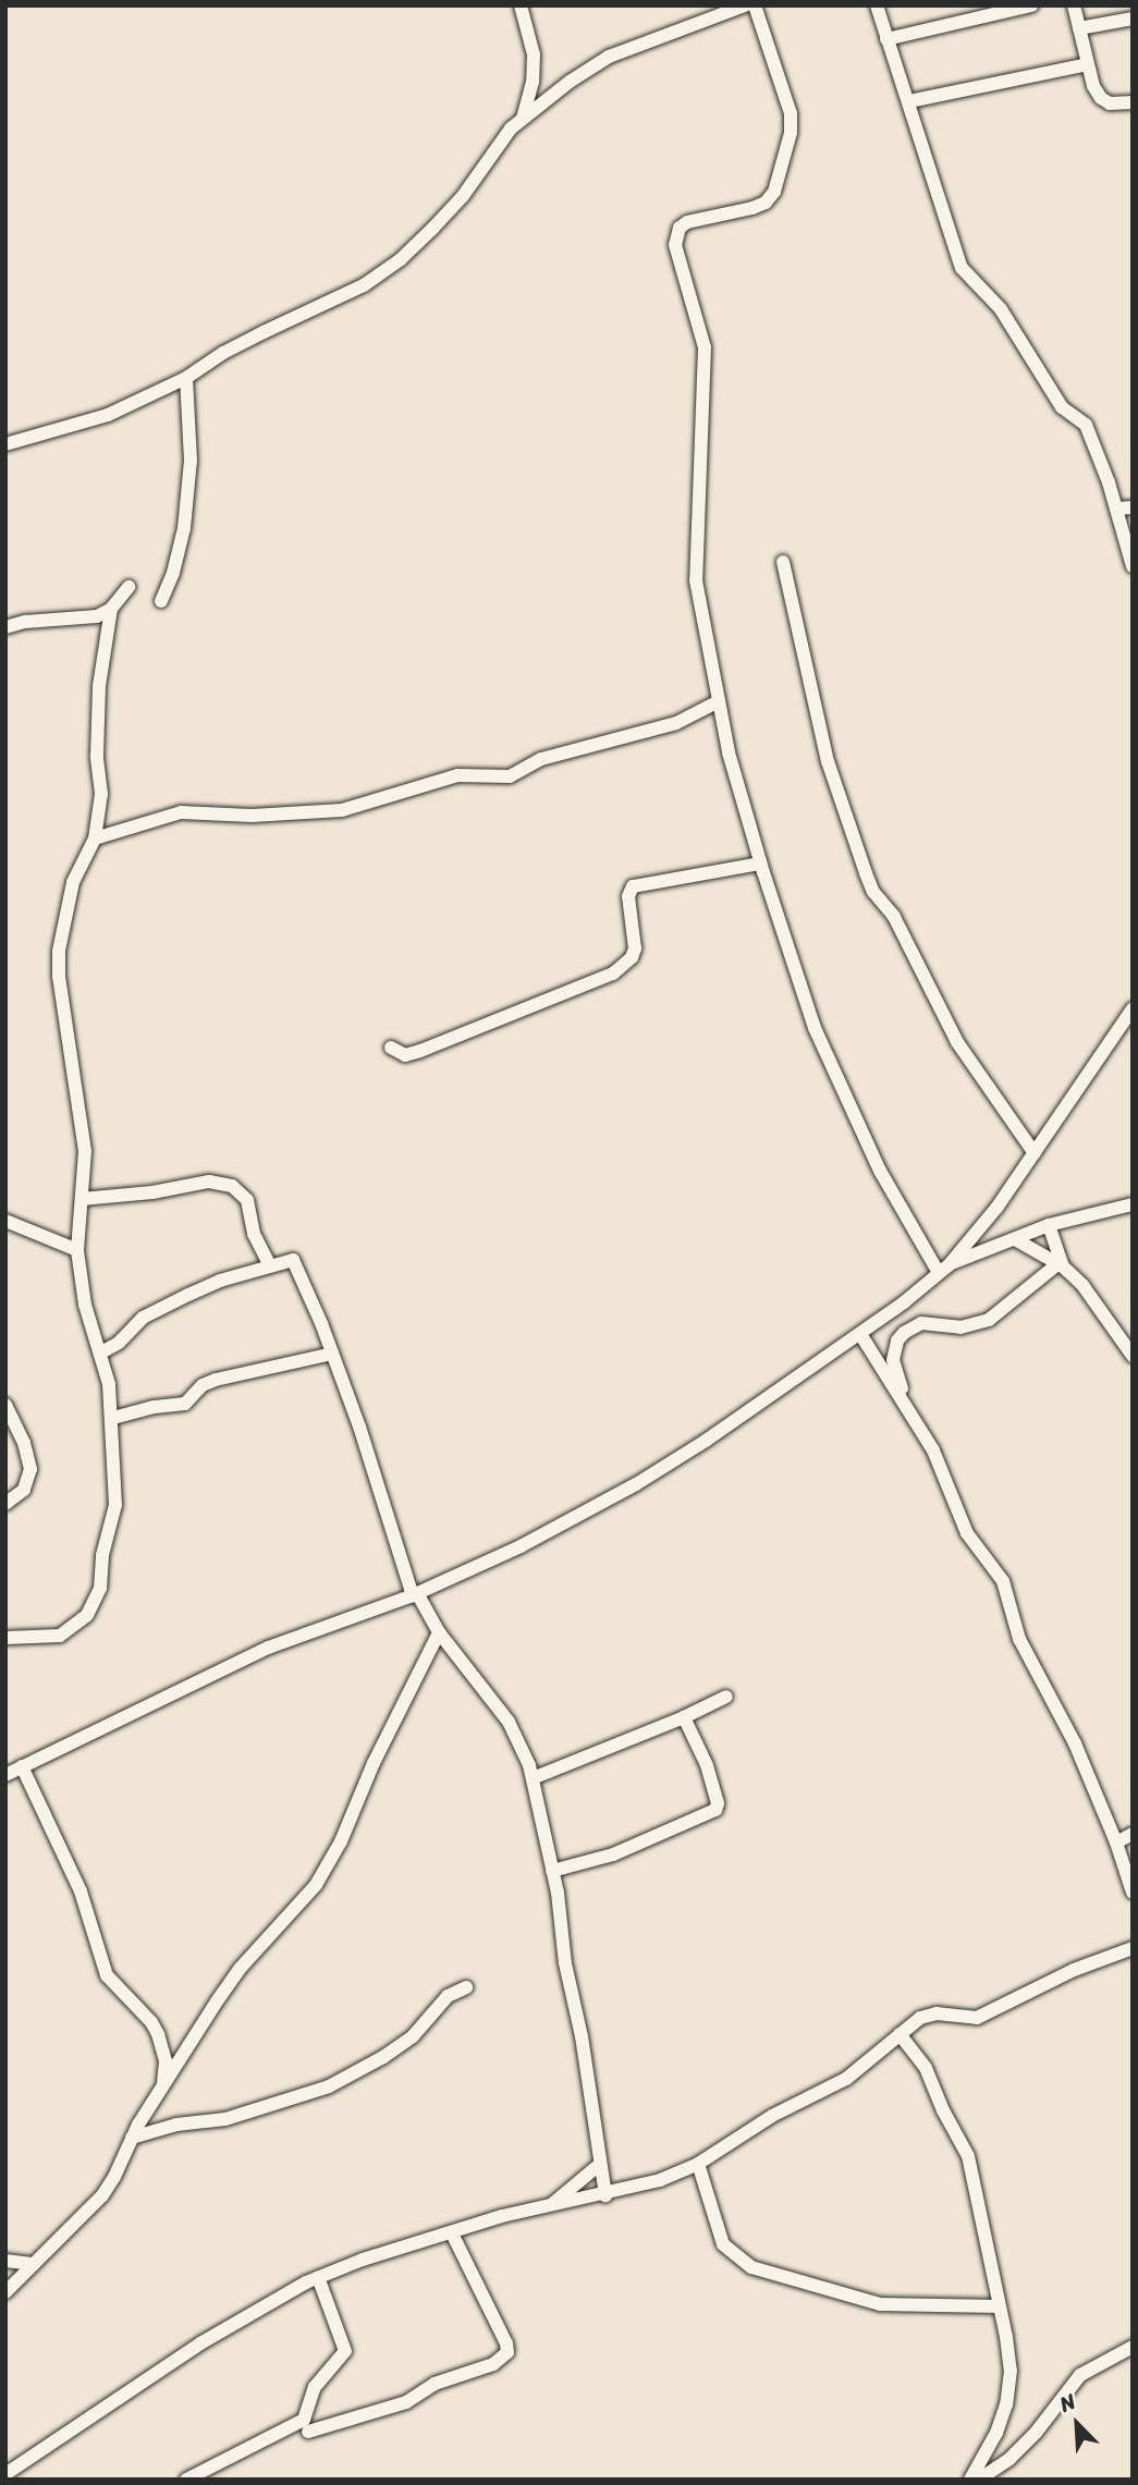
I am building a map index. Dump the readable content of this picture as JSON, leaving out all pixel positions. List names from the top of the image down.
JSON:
{
  "north": "top left"
}
